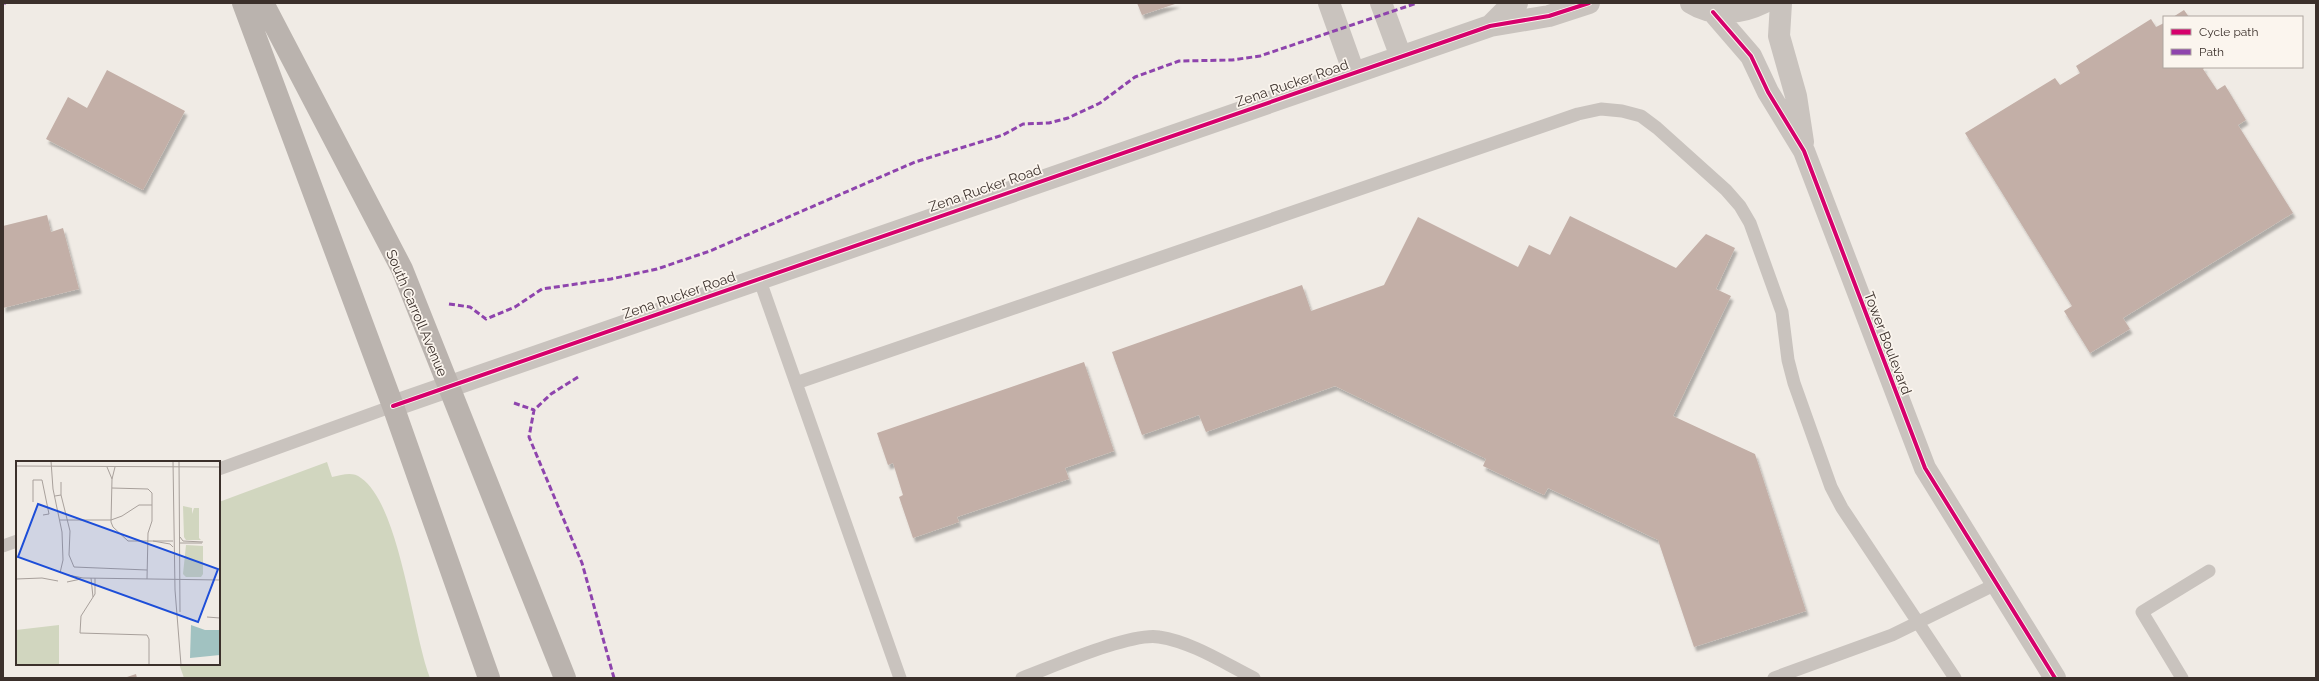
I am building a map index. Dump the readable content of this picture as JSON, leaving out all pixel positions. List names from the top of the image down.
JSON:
{
  "streets": {
    "main road": ["South Carroll Avenue"],
    "street": ["Zena Rucker Road", "Tower Boulevard"]
  },
  "crossings": [
    ["Zena Rucker Road", "South Carroll Avenue"]
  ],
  "legend": ["Cycle path", "Path"]
}
